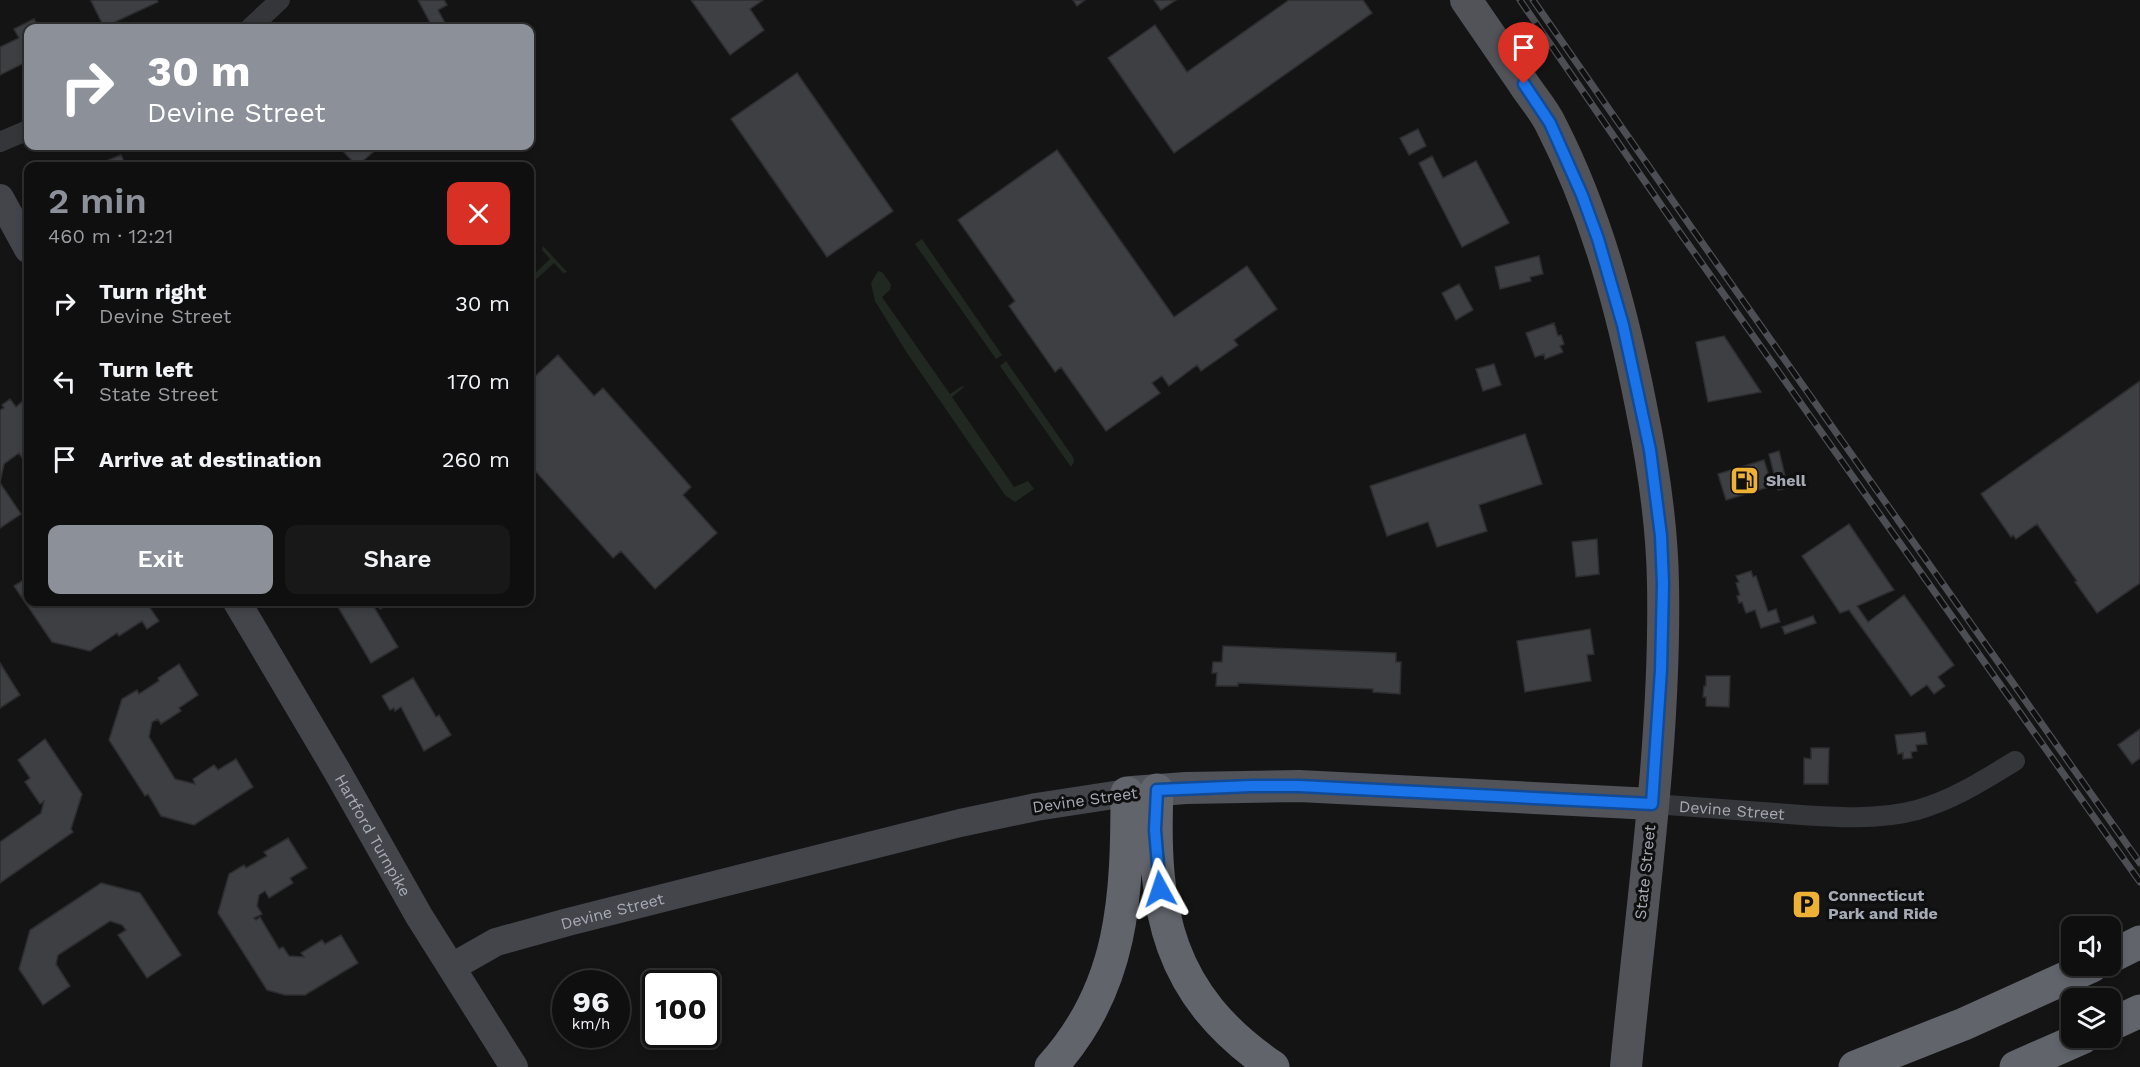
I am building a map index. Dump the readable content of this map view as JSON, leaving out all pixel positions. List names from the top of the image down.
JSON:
{
  "streets": {
    "main road": ["Devine Street", "Hartford Turnpike", "State Street"]
  },
  "crossings": [
    ["Devine Street", "Hartford Turnpike"],
    ["Devine Street", "State Street"]
  ],
  "places": {
    "fuel station": ["Shell"],
    "parking": ["Connecticut Park and Ride"]
  },
  "page": {
    "turn": ["30 m", "Devine Street"],
    "heading": ["2 min", "460 m · 12:21"],
    "list": [
      {
        "name": "Turn right",
        "note": "Devine Street",
        "value": "30 m"
      },
      {
        "name": "Turn left",
        "note": "State Street",
        "value": "170 m"
      },
      {
        "name": "Arrive at destination",
        "value": "260 m"
      }
    ],
    "buttons": ["Exit", "Share"],
    "speed": "96 km/h",
    "limit": "100"
  }
}
